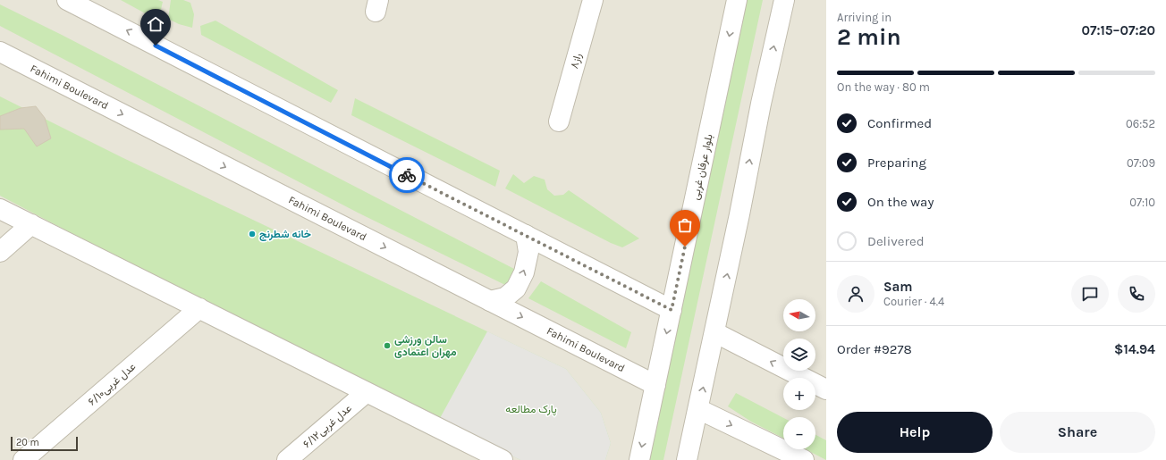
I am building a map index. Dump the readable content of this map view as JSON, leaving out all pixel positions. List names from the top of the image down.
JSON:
{
  "streets": {
    "street": [
      "راز۸",
      "Fahimi Boulevard",
      "بلوار عرفان غربی",
      "۶/۱۰عدل غربی",
      "۶/۱۲عدل غربی"
    ]
  },
  "crossings": [
    ["Fahimi Boulevard", "بلوار عرفان غربی"]
  ],
  "parks": ["پارک مطالعه"],
  "places": ["خانه شطرنج", "سالن ورزشی مهران اعتمادی"],
  "scale_bar": "20 m",
  "north": "left",
  "page": {
    "heading": ["2 min", "Arriving in", "07:15–07:20"],
    "panel": [
      "Sam",
      "Courier · 4.4",
      "Order #9278",
      "$14.94"
    ],
    "bar": "On the way · 80 m",
    "list": [
      ["Confirmed", "06:52"],
      ["Preparing", "07:09"],
      ["On the way", "07:10"],
      "Delivered"
    ],
    "map_buttons": ["+", "−"],
    "buttons": ["Help", "Share"],
    "scale": "20 m"
  }
}
